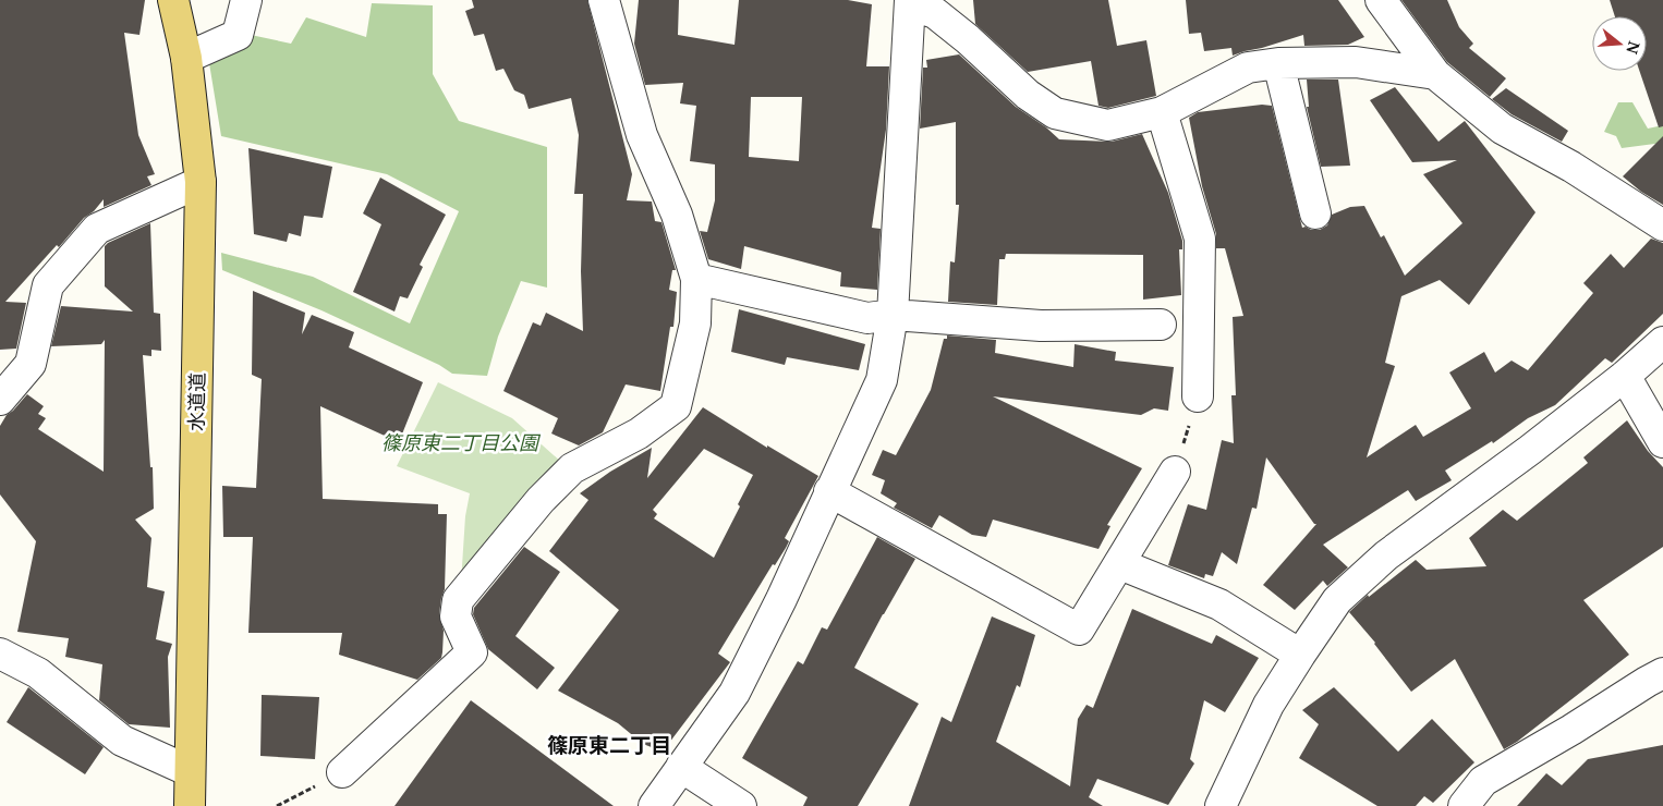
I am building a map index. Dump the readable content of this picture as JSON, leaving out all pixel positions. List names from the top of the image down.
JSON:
{
  "streets": {
    "main road": ["水道道"]
  },
  "districts": ["篠原東二丁目"],
  "parks": ["篠原東二丁目公園"],
  "north": "right"
}
